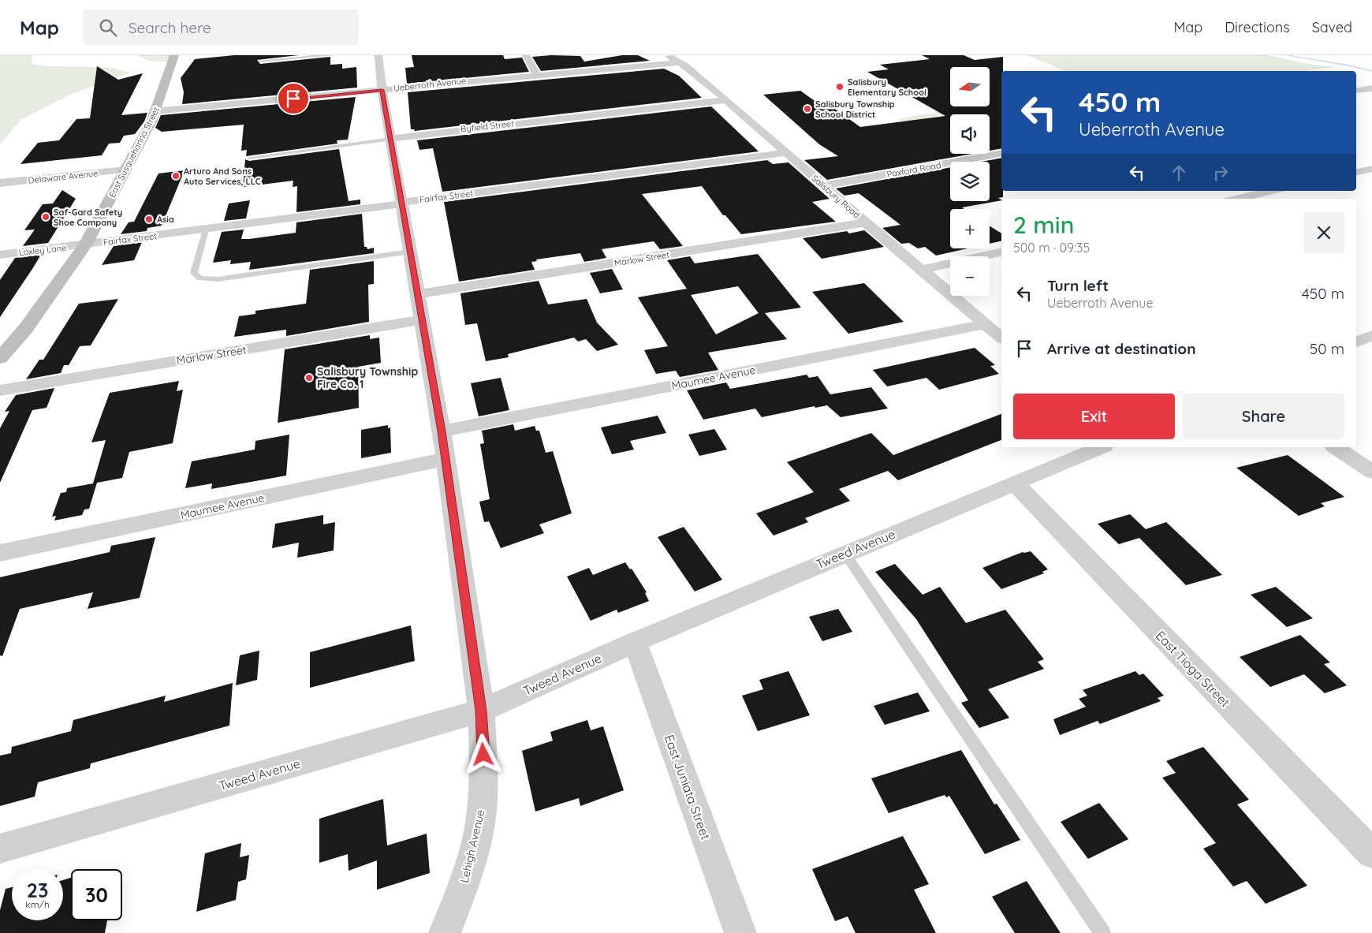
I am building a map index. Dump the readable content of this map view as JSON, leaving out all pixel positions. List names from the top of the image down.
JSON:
{
  "streets": {
    "main road": ["East Susquehanna Street"],
    "street": [
      "Ueberroth Avenue",
      "Byfield Street",
      "Paxford Road",
      "Delaware Avenue",
      "Fairfax Street",
      "Salisbury Road",
      "Loxley Lane",
      "Marlow Street",
      "Maumee Avenue",
      "Tweed Avenue",
      "East Tioga Street",
      "East Juniata Street",
      "Lehigh Avenue"
    ]
  },
  "crossings": [
    ["Ueberroth Avenue", "East Susquehanna Street"],
    ["Ueberroth Avenue", "Salisbury Road"],
    ["Ueberroth Avenue", "Lehigh Avenue"],
    ["Byfield Street", "Salisbury Road"],
    ["Byfield Street", "Lehigh Avenue"],
    ["East Susquehanna Street", "Delaware Avenue"],
    ["East Susquehanna Street", "Fairfax Street"],
    ["East Susquehanna Street", "Loxley Lane"],
    ["Paxford Road", "Salisbury Road"],
    ["Fairfax Street", "Salisbury Road"],
    ["Fairfax Street", "Loxley Lane"],
    ["Fairfax Street", "Lehigh Avenue"],
    ["Salisbury Road", "Marlow Street"],
    ["Salisbury Road", "Maumee Avenue"],
    ["Marlow Street", "Lehigh Avenue"],
    ["Maumee Avenue", "Lehigh Avenue"],
    ["Tweed Avenue", "East Tioga Street"],
    ["Tweed Avenue", "East Juniata Street"],
    ["Tweed Avenue", "Lehigh Avenue"]
  ],
  "places": [
    "Salisbury Elementary School",
    "Salisbury Township School District",
    "Arturo And Sons Auto Services, LLC",
    "Saf-Gard Safety Shoe Company",
    "Asia",
    "Salisbury Township Fire Co. 1"
  ],
  "north": "left",
  "page": {
    "header": "Map",
    "search": "Search here",
    "nav": ["Map", "Directions", "Saved"],
    "map_buttons": ["+", "−"],
    "turn": ["450 m", "Ueberroth Avenue"],
    "heading": ["2 min", "500 m · 09:35"],
    "list": [
      {
        "name": "Turn left",
        "note": "Ueberroth Avenue",
        "value": "450 m"
      },
      {
        "name": "Arrive at destination",
        "value": "50 m"
      }
    ],
    "buttons": ["Exit", "Share"],
    "speed": "23 km/h",
    "limit": "30"
  }
}
